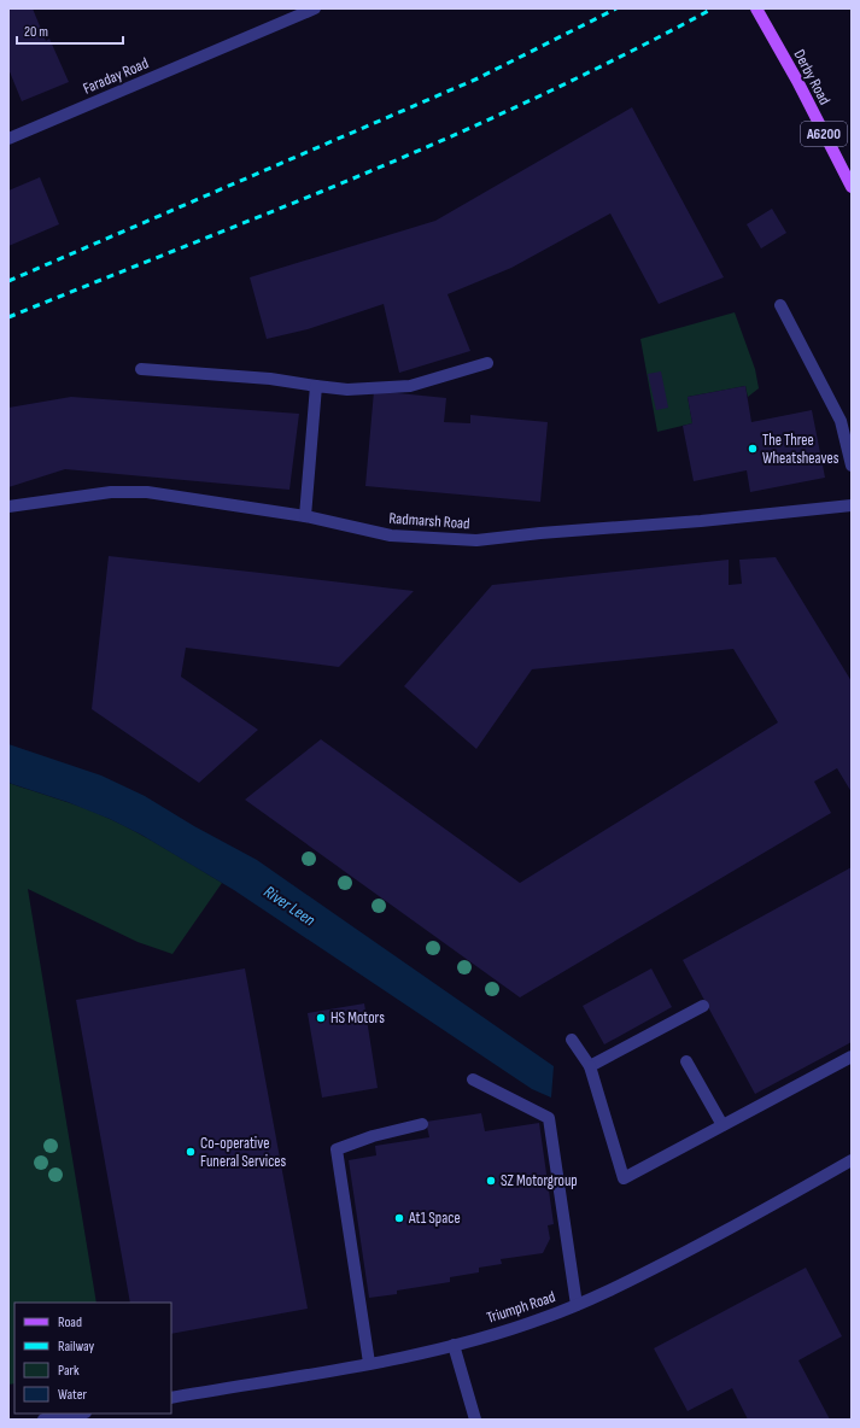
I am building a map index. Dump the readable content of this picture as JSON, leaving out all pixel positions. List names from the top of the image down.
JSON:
{
  "streets": {
    "main road": ["Derby Road", "A6200"],
    "street": ["Faraday Road", "Radmarsh Road", "Triumph Road"]
  },
  "water": ["River Leen"],
  "places": [
    "The Three Wheatsheaves",
    "HS Motors",
    "Co-operative Funeral Services",
    "SZ Motorgroup",
    "At1 Space"
  ],
  "legend": [
    "Road",
    "Railway",
    "Park",
    "Water"
  ],
  "scale_bar": "20 m"
}
